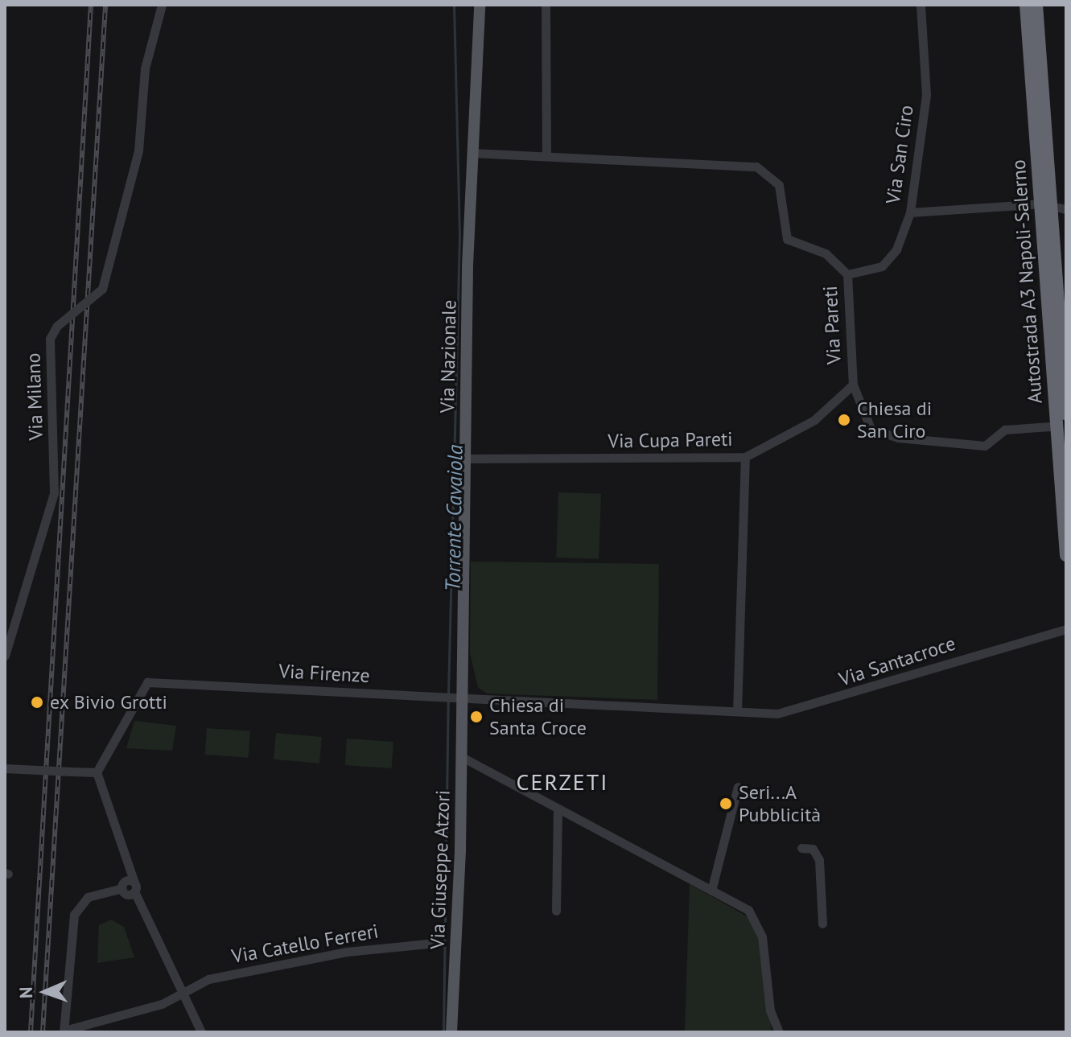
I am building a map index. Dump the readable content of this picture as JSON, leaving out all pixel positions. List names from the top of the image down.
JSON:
{
  "streets": {
    "highway": ["Autostrada A3 Napoli-Salerno"],
    "main road": ["Via Nazionale", "Via Giuseppe Atzori"],
    "street": [
      "Via San Ciro",
      "Via Pareti",
      "Via Milano",
      "Via Cupa Pareti",
      "Via Santacroce",
      "Via Firenze",
      "Via Catello Ferreri"
    ]
  },
  "crossings": [
    ["Via San Ciro", "Via Pareti"],
    ["Via Pareti", "Via Nazionale"],
    ["Via Pareti", "Via Cupa Pareti"],
    ["Via Nazionale", "Via Cupa Pareti"],
    ["Via Nazionale", "Via Santacroce"],
    ["Via Nazionale", "Via Firenze"],
    ["Via Nazionale", "Via Giuseppe Atzori"],
    ["Via Santacroce", "Via Firenze"],
    ["Via Santacroce", "Via Giuseppe Atzori"],
    ["Via Firenze", "Via Giuseppe Atzori"]
  ],
  "districts": ["CERZETI"],
  "water": ["Torrente Cavaiola"],
  "places": [
    "Chiesa di San Ciro",
    "ex Bivio Grotti",
    "Chiesa di Santa Croce",
    "Seri...A Pubblicità"
  ],
  "north": "left"
}
